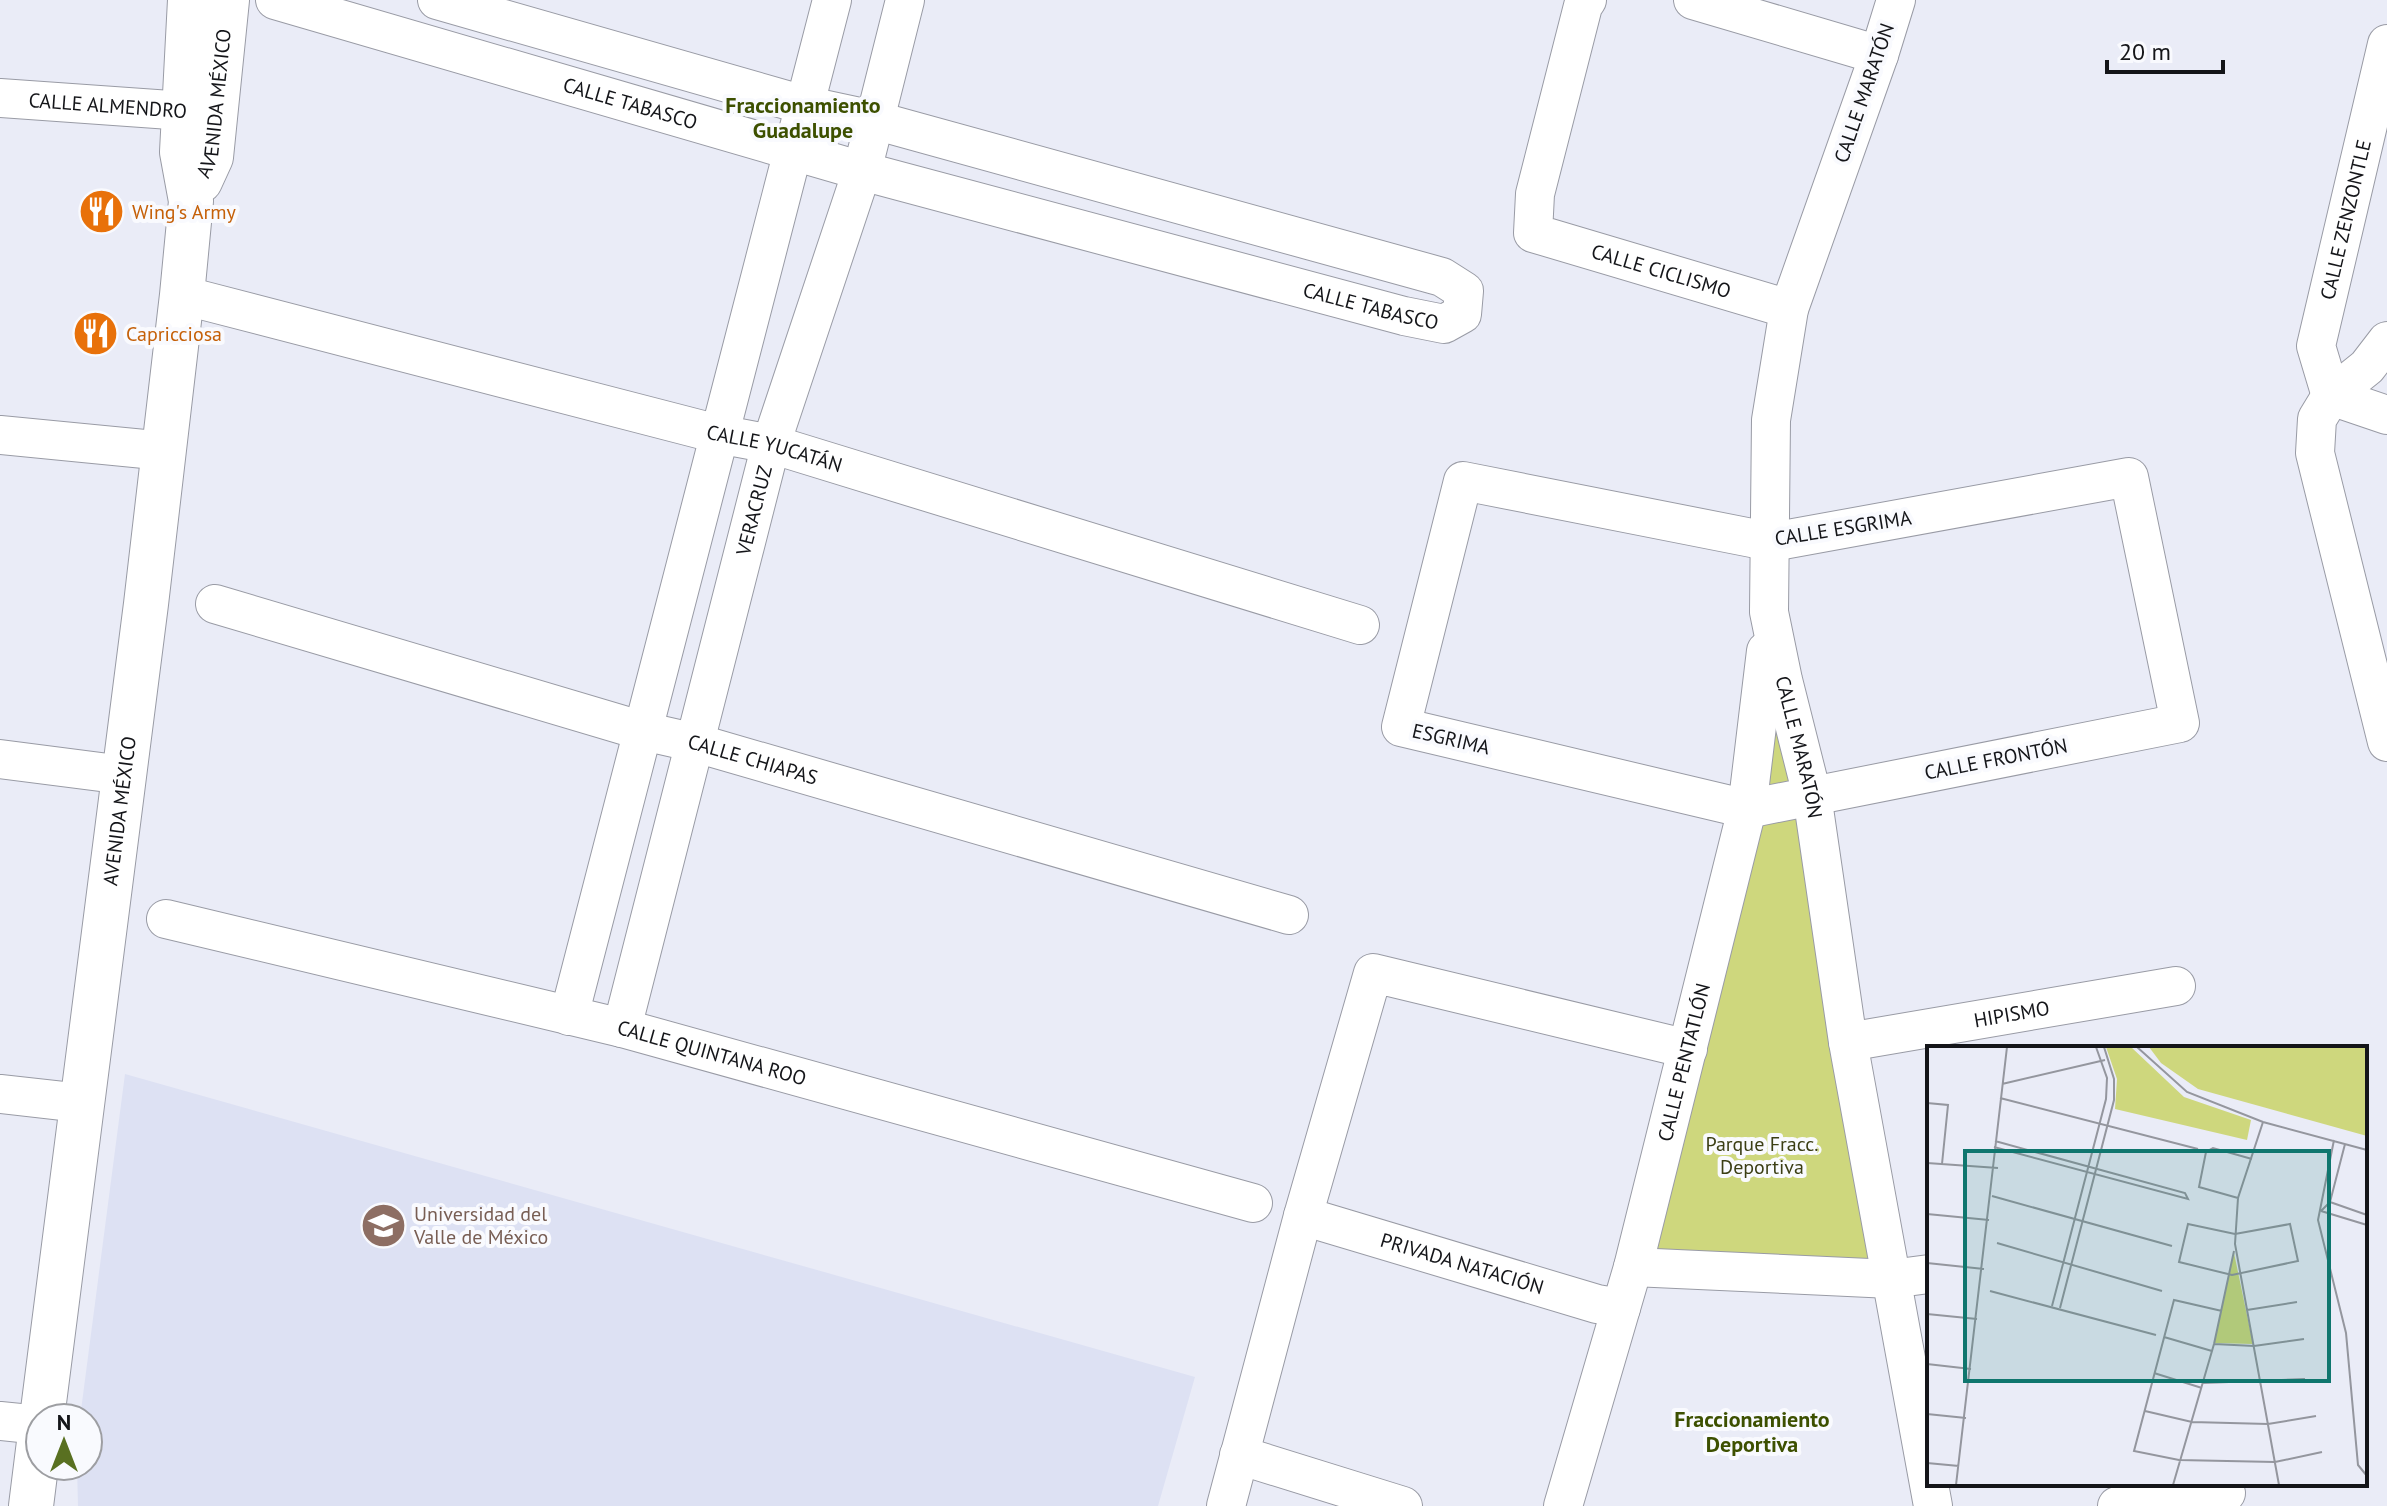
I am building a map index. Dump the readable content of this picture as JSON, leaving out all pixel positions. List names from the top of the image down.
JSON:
{
  "streets": {
    "main road": ["AVENIDA MÉXICO"],
    "street": [
      "CALLE MARATÓN",
      "CALLE TABASCO",
      "CALLE ALMENDRO",
      "CALLE ZENZONTLE",
      "CALLE CICLISMO",
      "CALLE YUCATÁN",
      "VERACRUZ",
      "CALLE ESGRIMA",
      "ESGRIMA",
      "CALLE FRONTÓN",
      "CALLE CHIAPAS",
      "HIPISMO",
      "CALLE QUINTANA ROO",
      "CALLE PENTATLÓN",
      "PRIVADA NATACIÓN"
    ]
  },
  "crossings": [
    ["CALLE MARATÓN", "CALLE CICLISMO"],
    ["CALLE MARATÓN", "CALLE ESGRIMA"],
    ["CALLE MARATÓN", "CALLE FRONTÓN"],
    ["CALLE MARATÓN", "HIPISMO"],
    ["CALLE MARATÓN", "CALLE PENTATLÓN"],
    ["AVENIDA MÉXICO", "CALLE ALMENDRO"],
    ["AVENIDA MÉXICO", "CALLE YUCATÁN"],
    ["CALLE TABASCO", "VERACRUZ"],
    ["CALLE YUCATÁN", "VERACRUZ"],
    ["VERACRUZ", "CALLE CHIAPAS"],
    ["VERACRUZ", "CALLE QUINTANA ROO"],
    ["CALLE ESGRIMA", "ESGRIMA"],
    ["CALLE ESGRIMA", "CALLE FRONTÓN"],
    ["ESGRIMA", "CALLE FRONTÓN"],
    ["ESGRIMA", "CALLE PENTATLÓN"],
    ["CALLE FRONTÓN", "CALLE PENTATLÓN"],
    ["CALLE PENTATLÓN", "PRIVADA NATACIÓN"]
  ],
  "districts": ["Fraccionamiento Guadalupe", "Fraccionamiento Deportiva"],
  "parks": ["Parque Fracc. Deportiva"],
  "places": {
    "restaurant": ["Wing's Army", "Capricciosa"],
    "school or university": ["Universidad del Valle de México"]
  },
  "scale_bar": "20 m",
  "north": "top"
}
